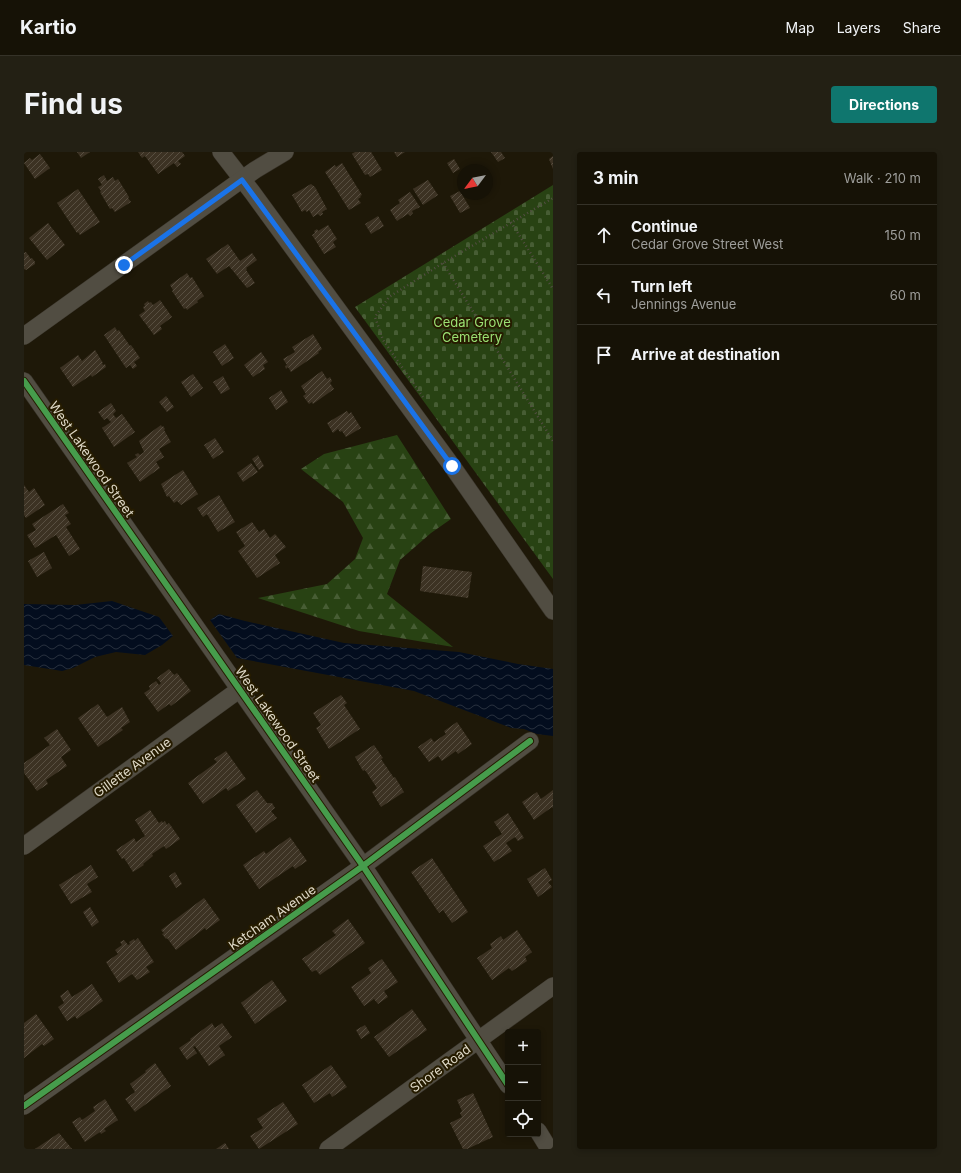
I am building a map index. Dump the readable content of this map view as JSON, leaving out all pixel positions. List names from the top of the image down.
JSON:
{
  "streets": {
    "street": [
      "West Lakewood Street",
      "Gillette Avenue",
      "Ketcham Avenue",
      "Shore Road"
    ]
  },
  "crossings": [
    ["West Lakewood Street", "Gillette Avenue"],
    ["West Lakewood Street", "Ketcham Avenue"],
    ["West Lakewood Street", "Shore Road"]
  ],
  "parks": ["Cedar Grove Cemetery"],
  "north": "bottom left",
  "page": {
    "header": "Kartio",
    "nav": ["Map", "Layers", "Share"],
    "buttons": "Directions",
    "title": "Find us",
    "heading": ["3 min", "Walk · 210 m"],
    "list": [
      ["Continue", "Cedar Grove Street West", "150 m"],
      ["Turn left", "Jennings Avenue", "60 m"],
      "Arrive at destination"
    ],
    "map_buttons": ["+", "−"]
  }
}
